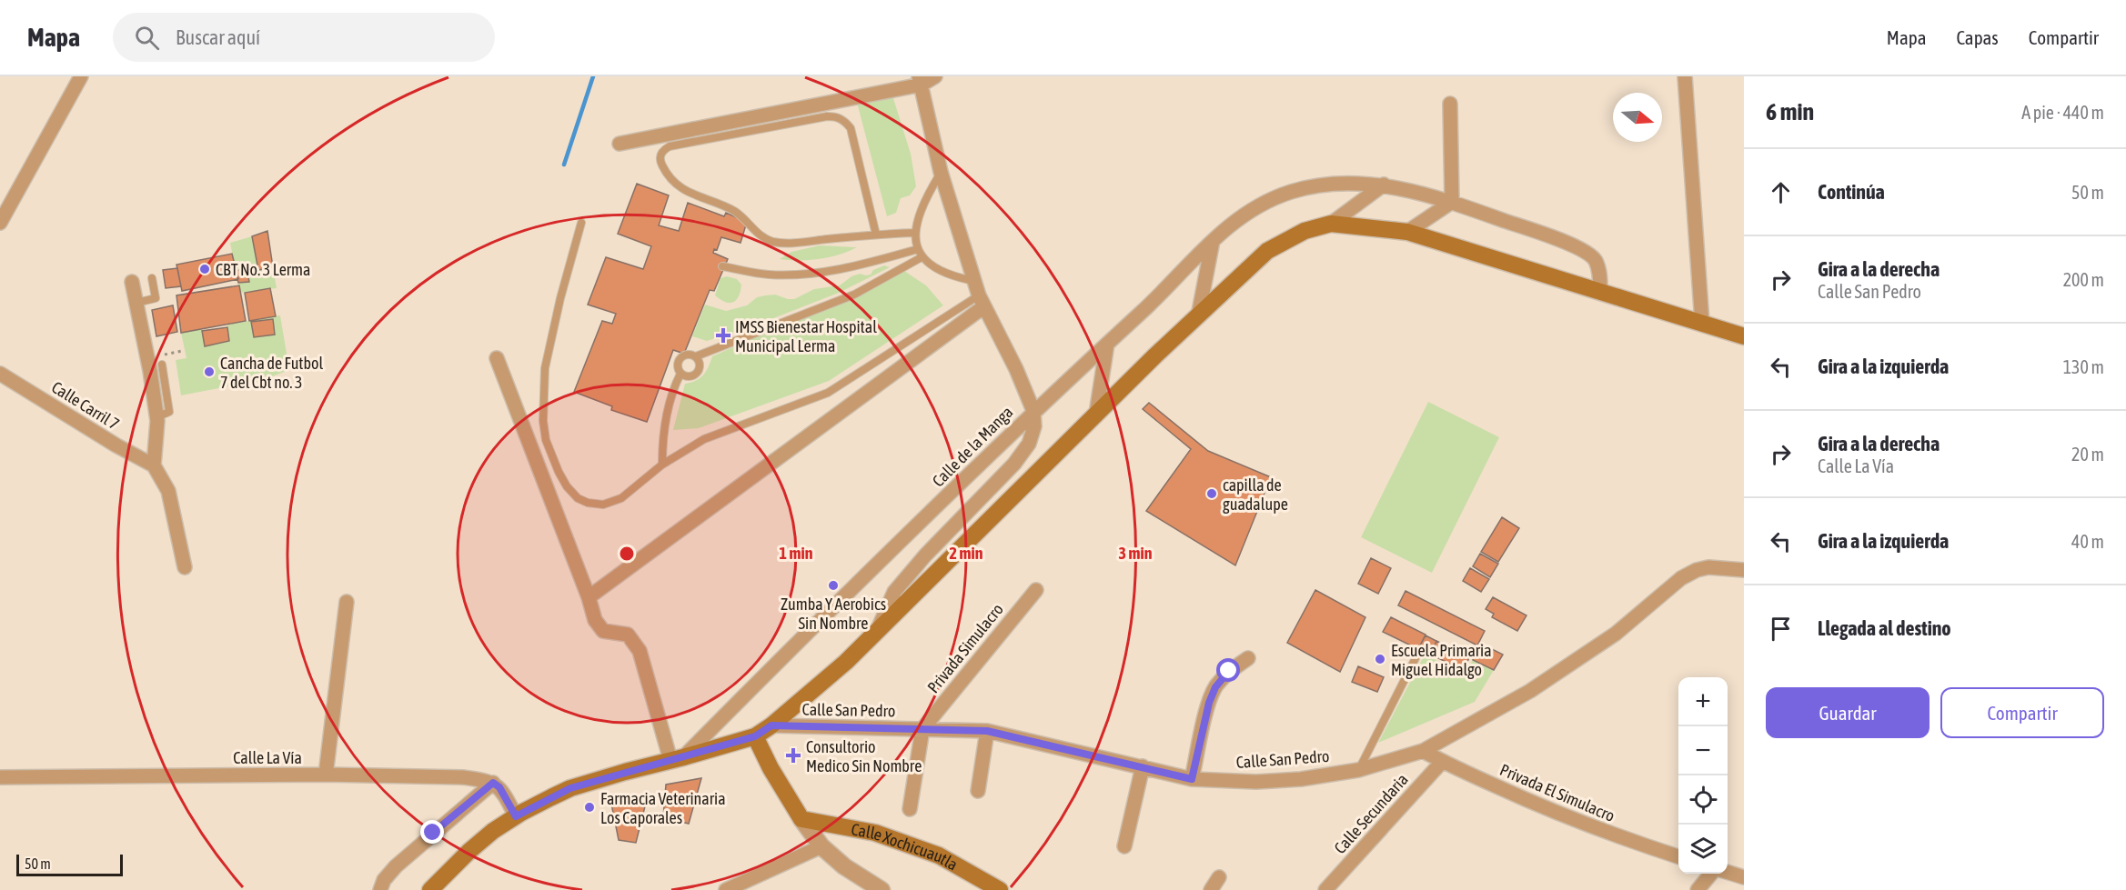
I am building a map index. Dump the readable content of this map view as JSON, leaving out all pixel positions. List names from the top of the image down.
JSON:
{
  "streets": {
    "main road": ["Calle Xochicuautla"],
    "street": [
      "Calle Carril 7",
      "Calle de la Manga",
      "Privada Simulacro",
      "Calle San Pedro",
      "Calle La Vía",
      "Privada El Simulacro",
      "Calle Secundaria"
    ]
  },
  "crossings": [
    ["Privada Simulacro", "Calle San Pedro"],
    ["Calle San Pedro", "Privada El Simulacro"],
    ["Privada El Simulacro", "Calle Secundaria"]
  ],
  "places": {
    "other": [
      "CBT No. 3 Lerma",
      "Cancha de Futbol 7 del Cbt no. 3",
      "capilla de guadalupe",
      "Zumba Y Aerobics Sin Nombre",
      "Escuela Primaria Miguel Hidalgo",
      "Farmacia Veterinaria Los Caporales"
    ],
    "health": ["IMSS Bienestar Hospital Municipal Lerma", "Consultorio Medico Sin Nombre"]
  },
  "scale_bar": "50 m",
  "north": "right",
  "page": {
    "header": "Mapa",
    "search": "Buscar aquí",
    "nav": ["Mapa", "Capas", "Compartir"],
    "heading": ["6 min", "A pie · 440 m"],
    "list": [
      ["Continúa", "50 m"],
      ["Gira a la derecha", "Calle San Pedro", "200 m"],
      ["Gira a la izquierda", "130 m"],
      ["Gira a la derecha", "Calle La Vía", "20 m"],
      ["Gira a la izquierda", "40 m"],
      "Llegada al destino"
    ],
    "buttons": ["Guardar", "Compartir"],
    "map_buttons": ["+", "−"],
    "scale": "50 m"
  },
  "rings": ["1 min", "2 min", "3 min"]
}
